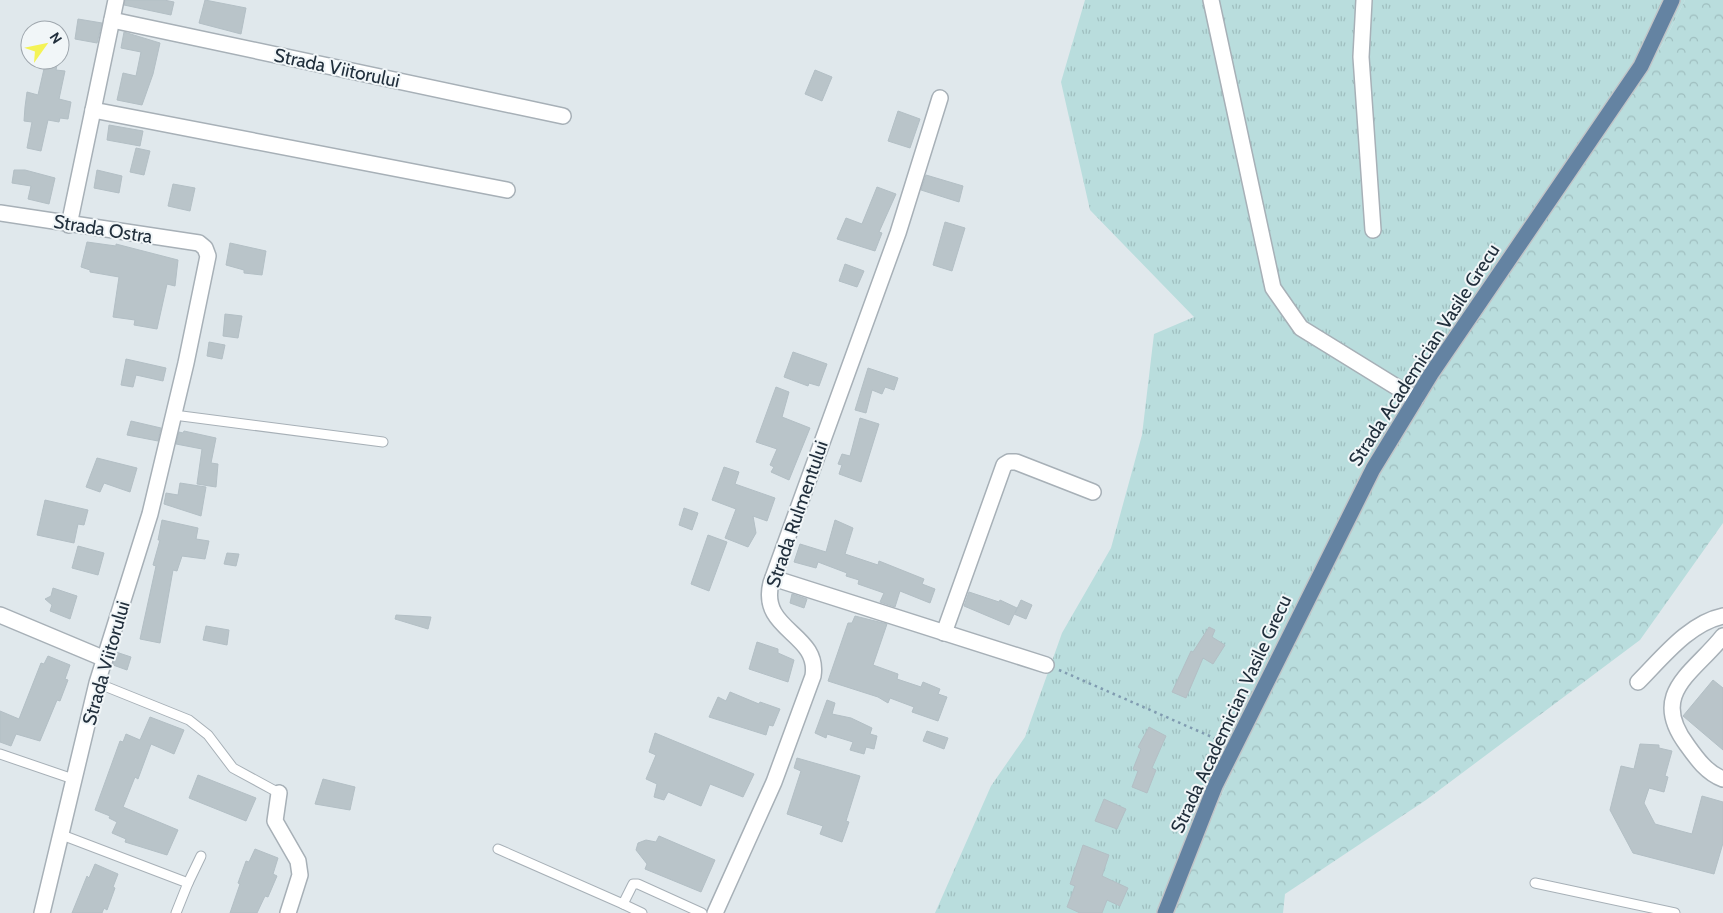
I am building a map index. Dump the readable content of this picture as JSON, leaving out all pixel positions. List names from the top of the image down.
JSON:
{
  "streets": {
    "main road": ["Strada Academician Vasile Grecu"],
    "street": ["Strada Viitorului", "Strada Ostra", "Strada Rulmentului"]
  },
  "crossings": [
    ["Strada Viitorului", "Strada Ostra"]
  ],
  "north": "top right"
}
